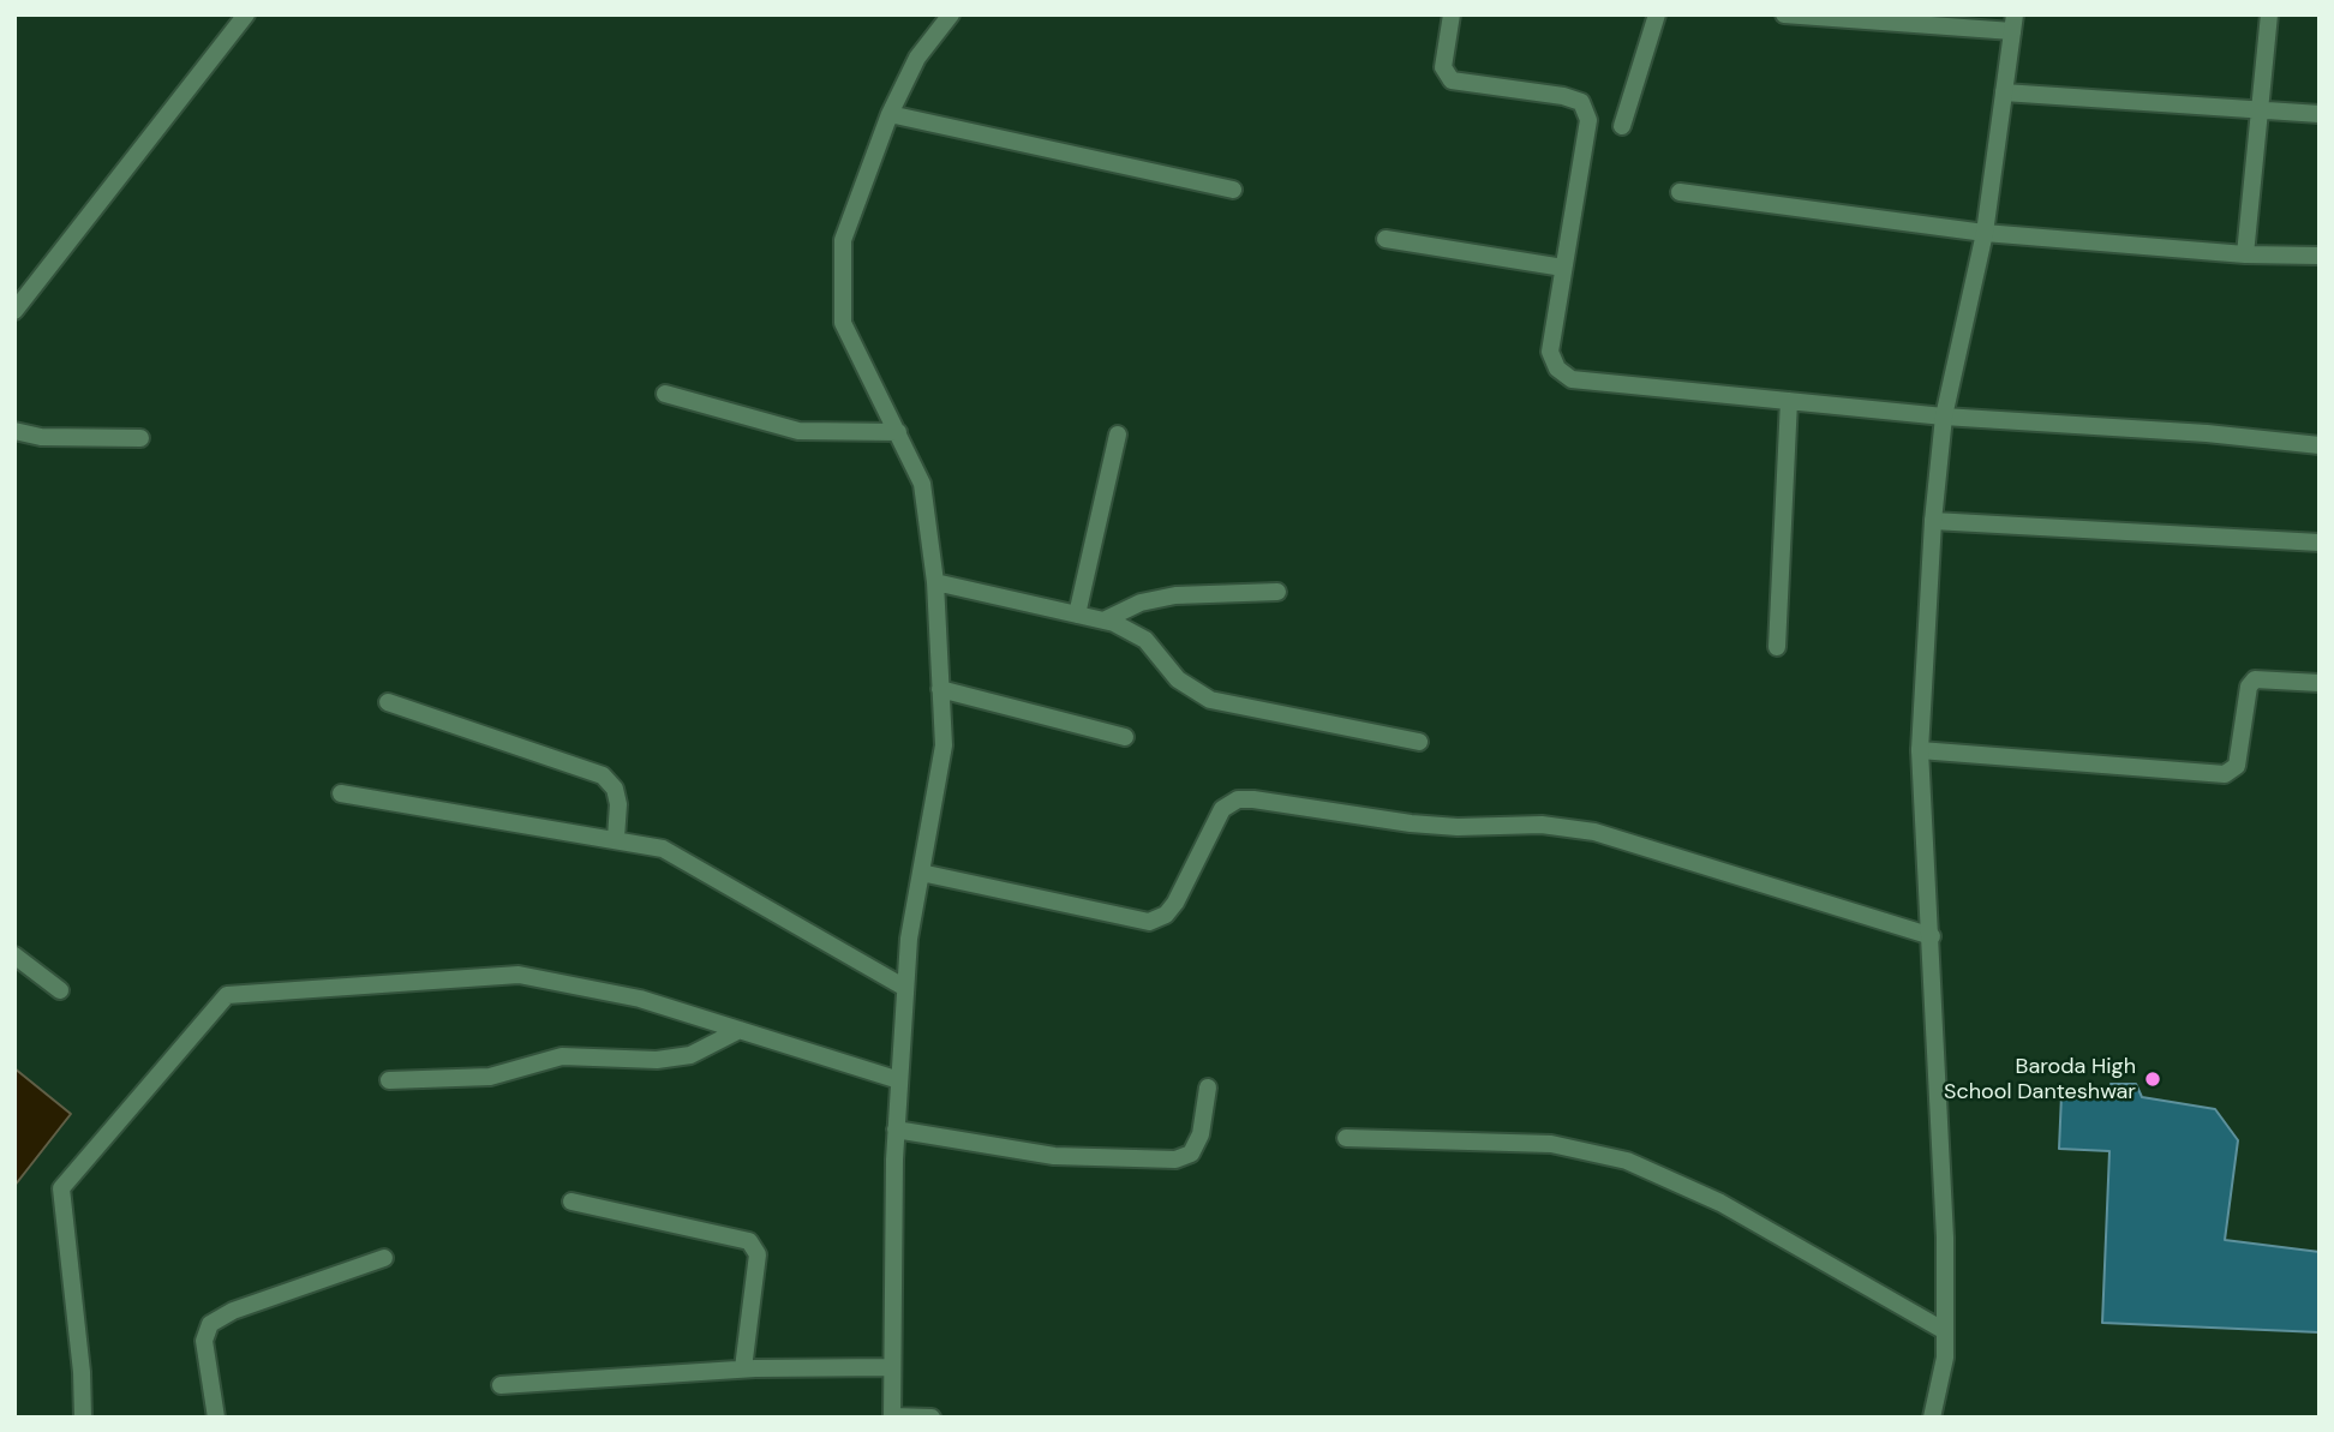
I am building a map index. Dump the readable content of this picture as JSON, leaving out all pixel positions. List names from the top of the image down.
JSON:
{
  "places": ["Baroda High School Danteshwar"]
}
